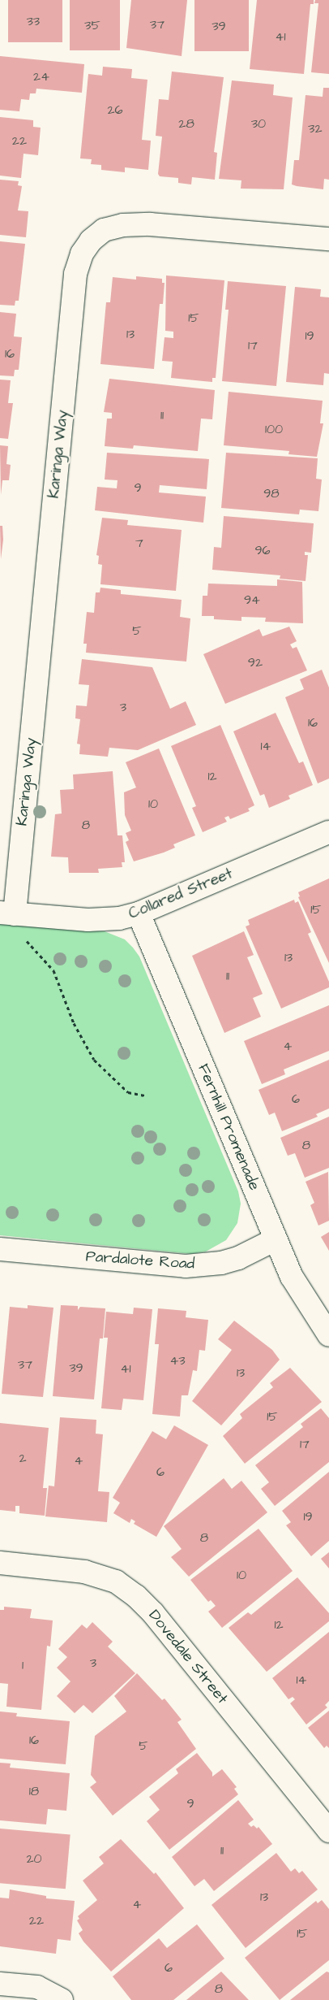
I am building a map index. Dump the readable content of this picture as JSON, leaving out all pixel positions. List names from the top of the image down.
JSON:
{
  "streets": {
    "street": [
      "Karinga Way",
      "Collared Street",
      "Fernhill Promenade",
      "Pardalote Road",
      "Dovedale Street"
    ]
  },
  "crossings": [
    ["Karinga Way", "Collared Street"],
    ["Collared Street", "Fernhill Promenade"],
    ["Fernhill Promenade", "Pardalote Road"]
  ],
  "house_numbers": [
    "33",
    "37",
    "35",
    "39",
    "41",
    "24",
    "26",
    "28",
    "30",
    "32",
    "22",
    "15",
    "13",
    "19",
    "17",
    "16",
    "11",
    "100",
    "9",
    "98",
    "7",
    "96",
    "94",
    "5",
    "92",
    "3",
    "16",
    "14",
    "12",
    "10",
    "8",
    "15",
    "13",
    "11",
    "4",
    "6",
    "8",
    "43",
    "37",
    "39",
    "41",
    "13",
    "15",
    "17",
    "2",
    "4",
    "6",
    "19",
    "8",
    "10",
    "12",
    "3",
    "1",
    "14",
    "16",
    "5",
    "18",
    "9",
    "11",
    "20",
    "13",
    "4",
    "22",
    "15",
    "6",
    "8"
  ]
}
